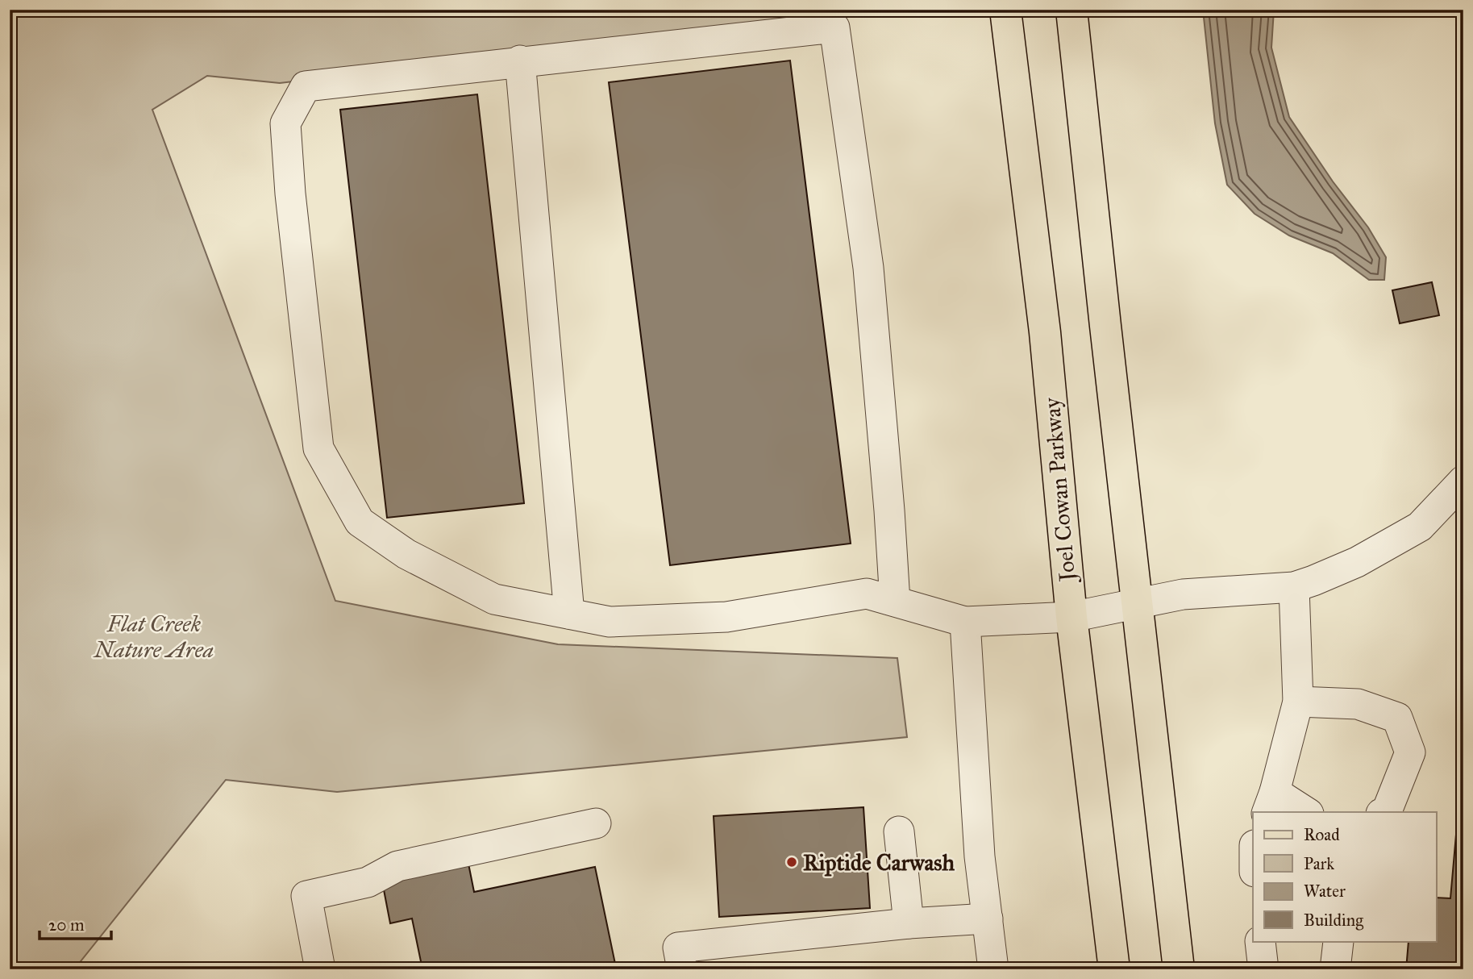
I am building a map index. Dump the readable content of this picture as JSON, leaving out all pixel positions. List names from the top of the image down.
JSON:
{
  "streets": {
    "main road": ["Joel Cowan Parkway"]
  },
  "parks": ["Flat Creek Nature Area"],
  "places": ["Riptide Carwash"],
  "legend": [
    "Road",
    "Park",
    "Water",
    "Building"
  ],
  "scale_bar": "20 m"
}
